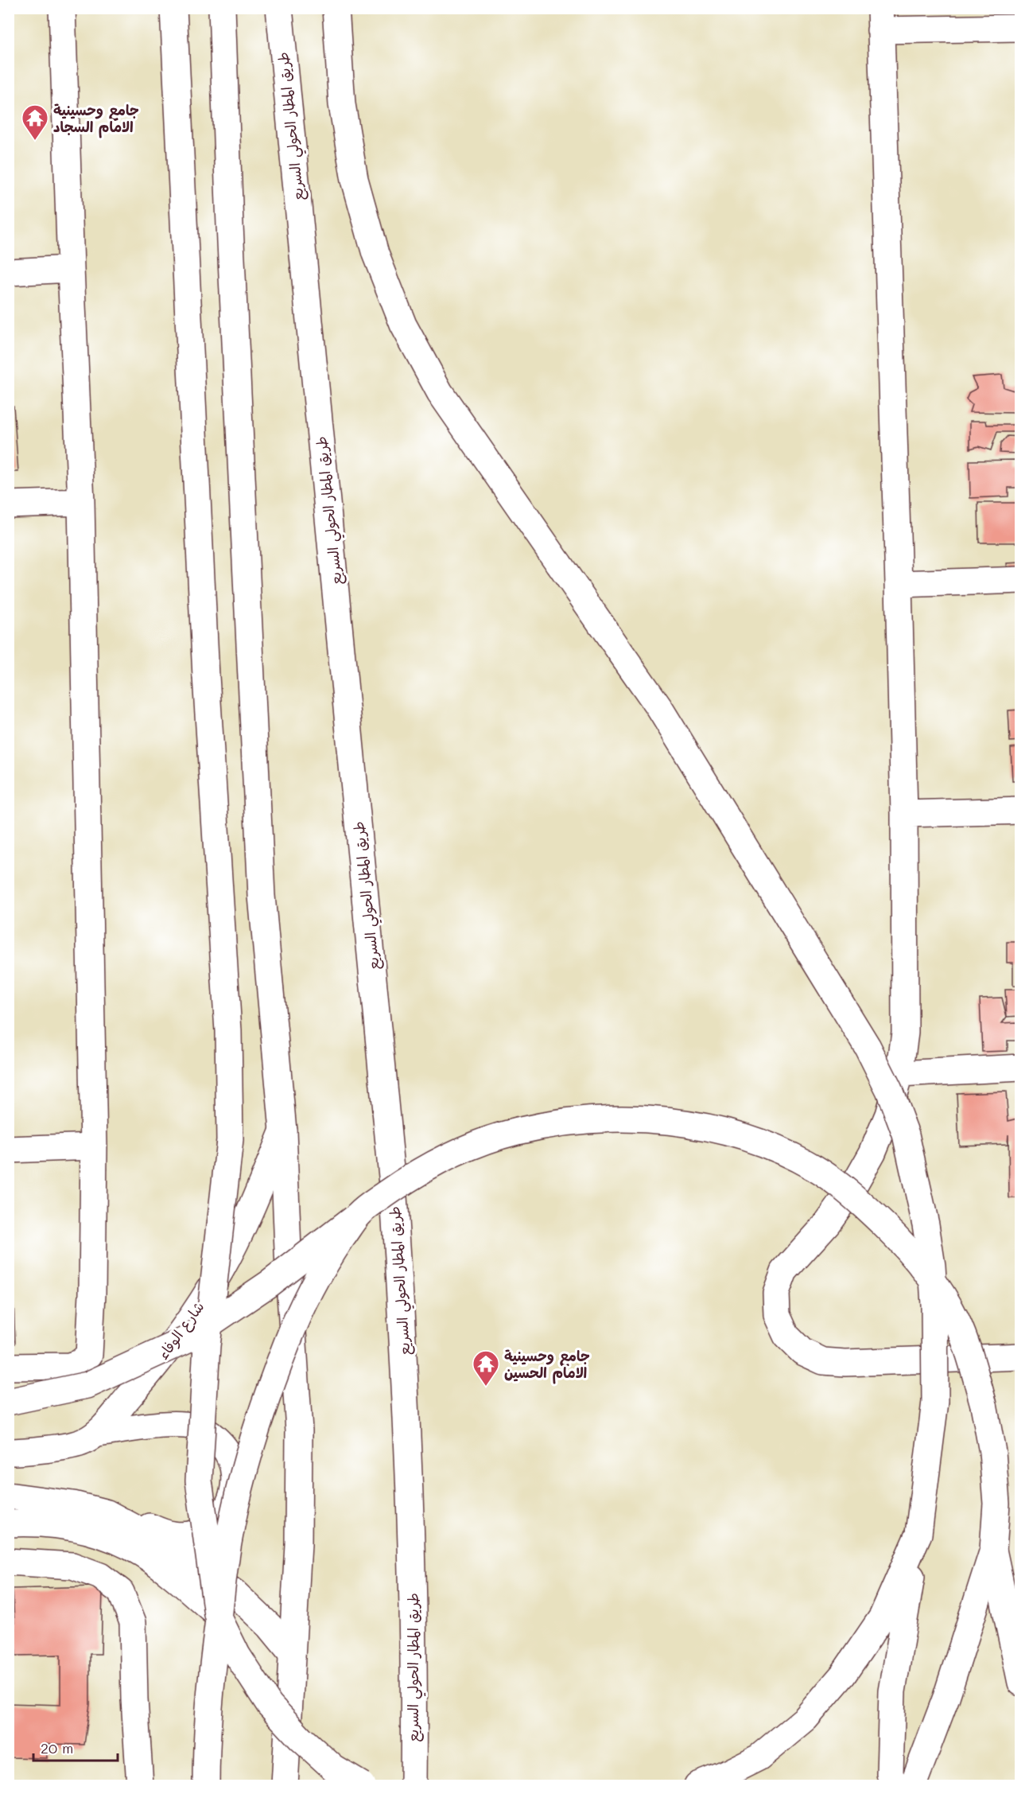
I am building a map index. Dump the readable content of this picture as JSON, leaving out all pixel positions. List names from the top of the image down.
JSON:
{
  "streets": {
    "main road": ["طريق المطار الحولي السريع", "شارع الوفاء"]
  },
  "places": {
    "temple": ["جامع وحسينية الامام السجاد", "جامع وحسينية الامام الحسين"]
  },
  "scale_bar": "20 m"
}
